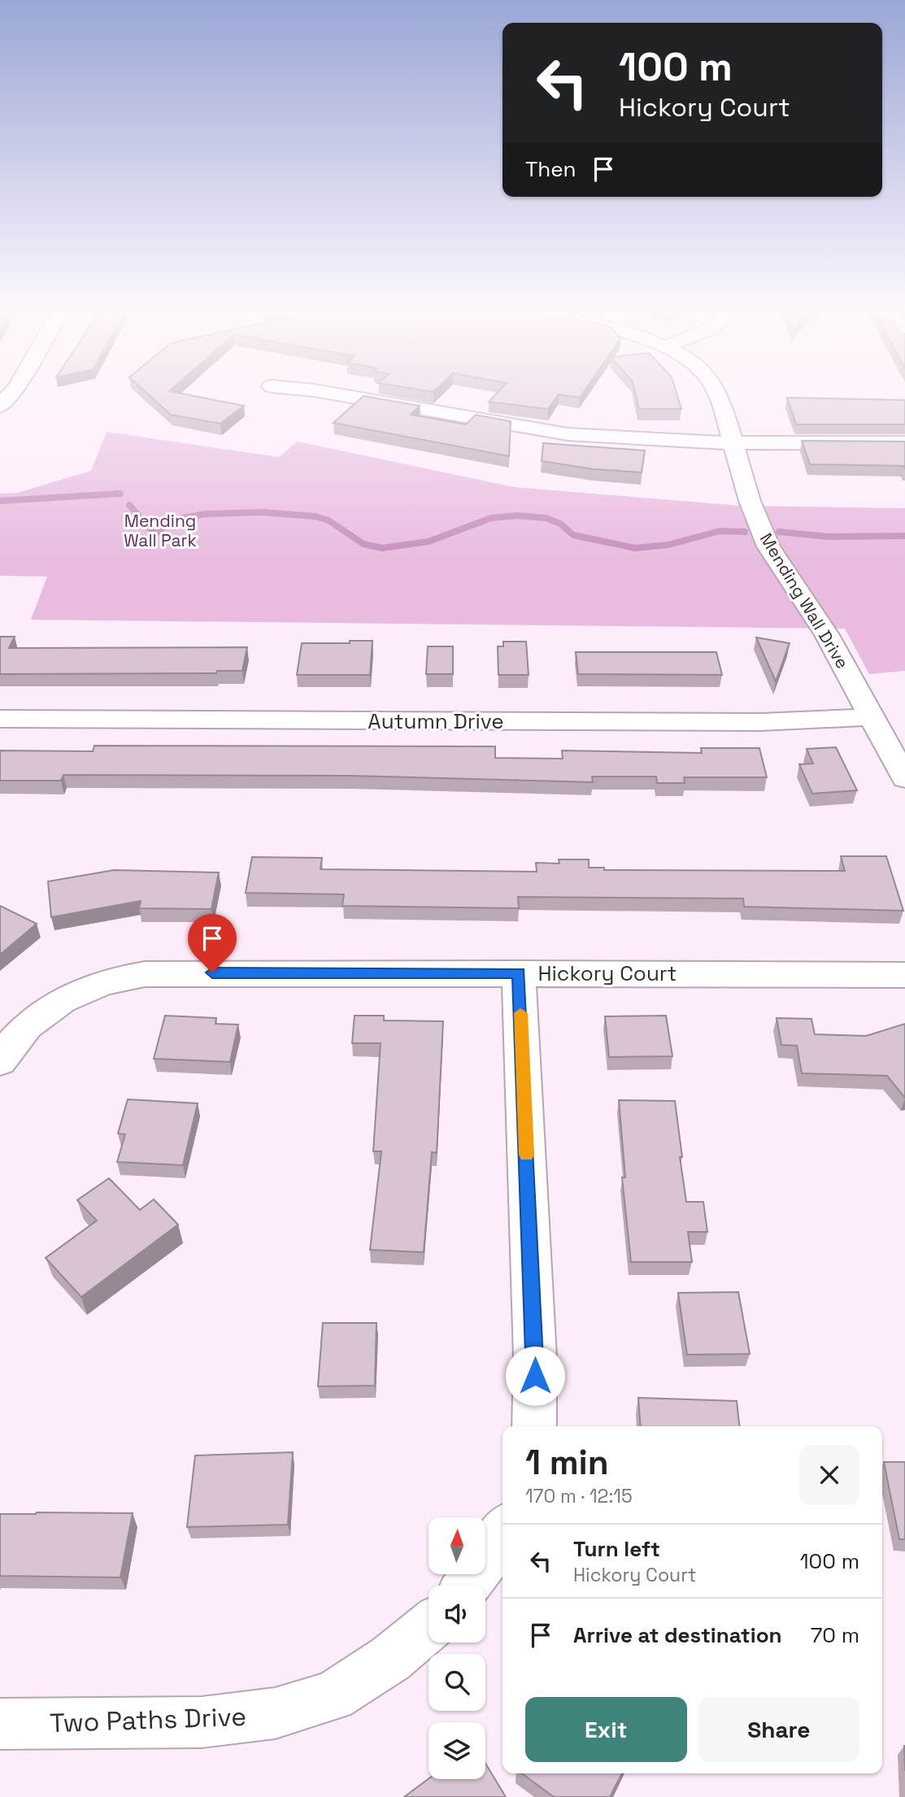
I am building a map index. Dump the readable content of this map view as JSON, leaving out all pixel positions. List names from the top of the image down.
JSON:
{
  "streets": {
    "street": [
      "Mending Wall Drive",
      "Autumn Drive",
      "Hickory Court",
      "Two Paths Drive"
    ]
  },
  "crossings": [
    ["Mending Wall Drive", "Autumn Drive"]
  ],
  "parks": ["Mending Wall Park"],
  "north": "top",
  "page": {
    "turn": ["100 m", "Hickory Court"],
    "then": "Then",
    "heading": ["1 min", "170 m · 12:15"],
    "list": [
      {
        "name": "Turn left",
        "note": "Hickory Court",
        "value": "100 m"
      },
      {
        "name": "Arrive at destination",
        "value": "70 m"
      }
    ],
    "buttons": ["Exit", "Share"]
  }
}
